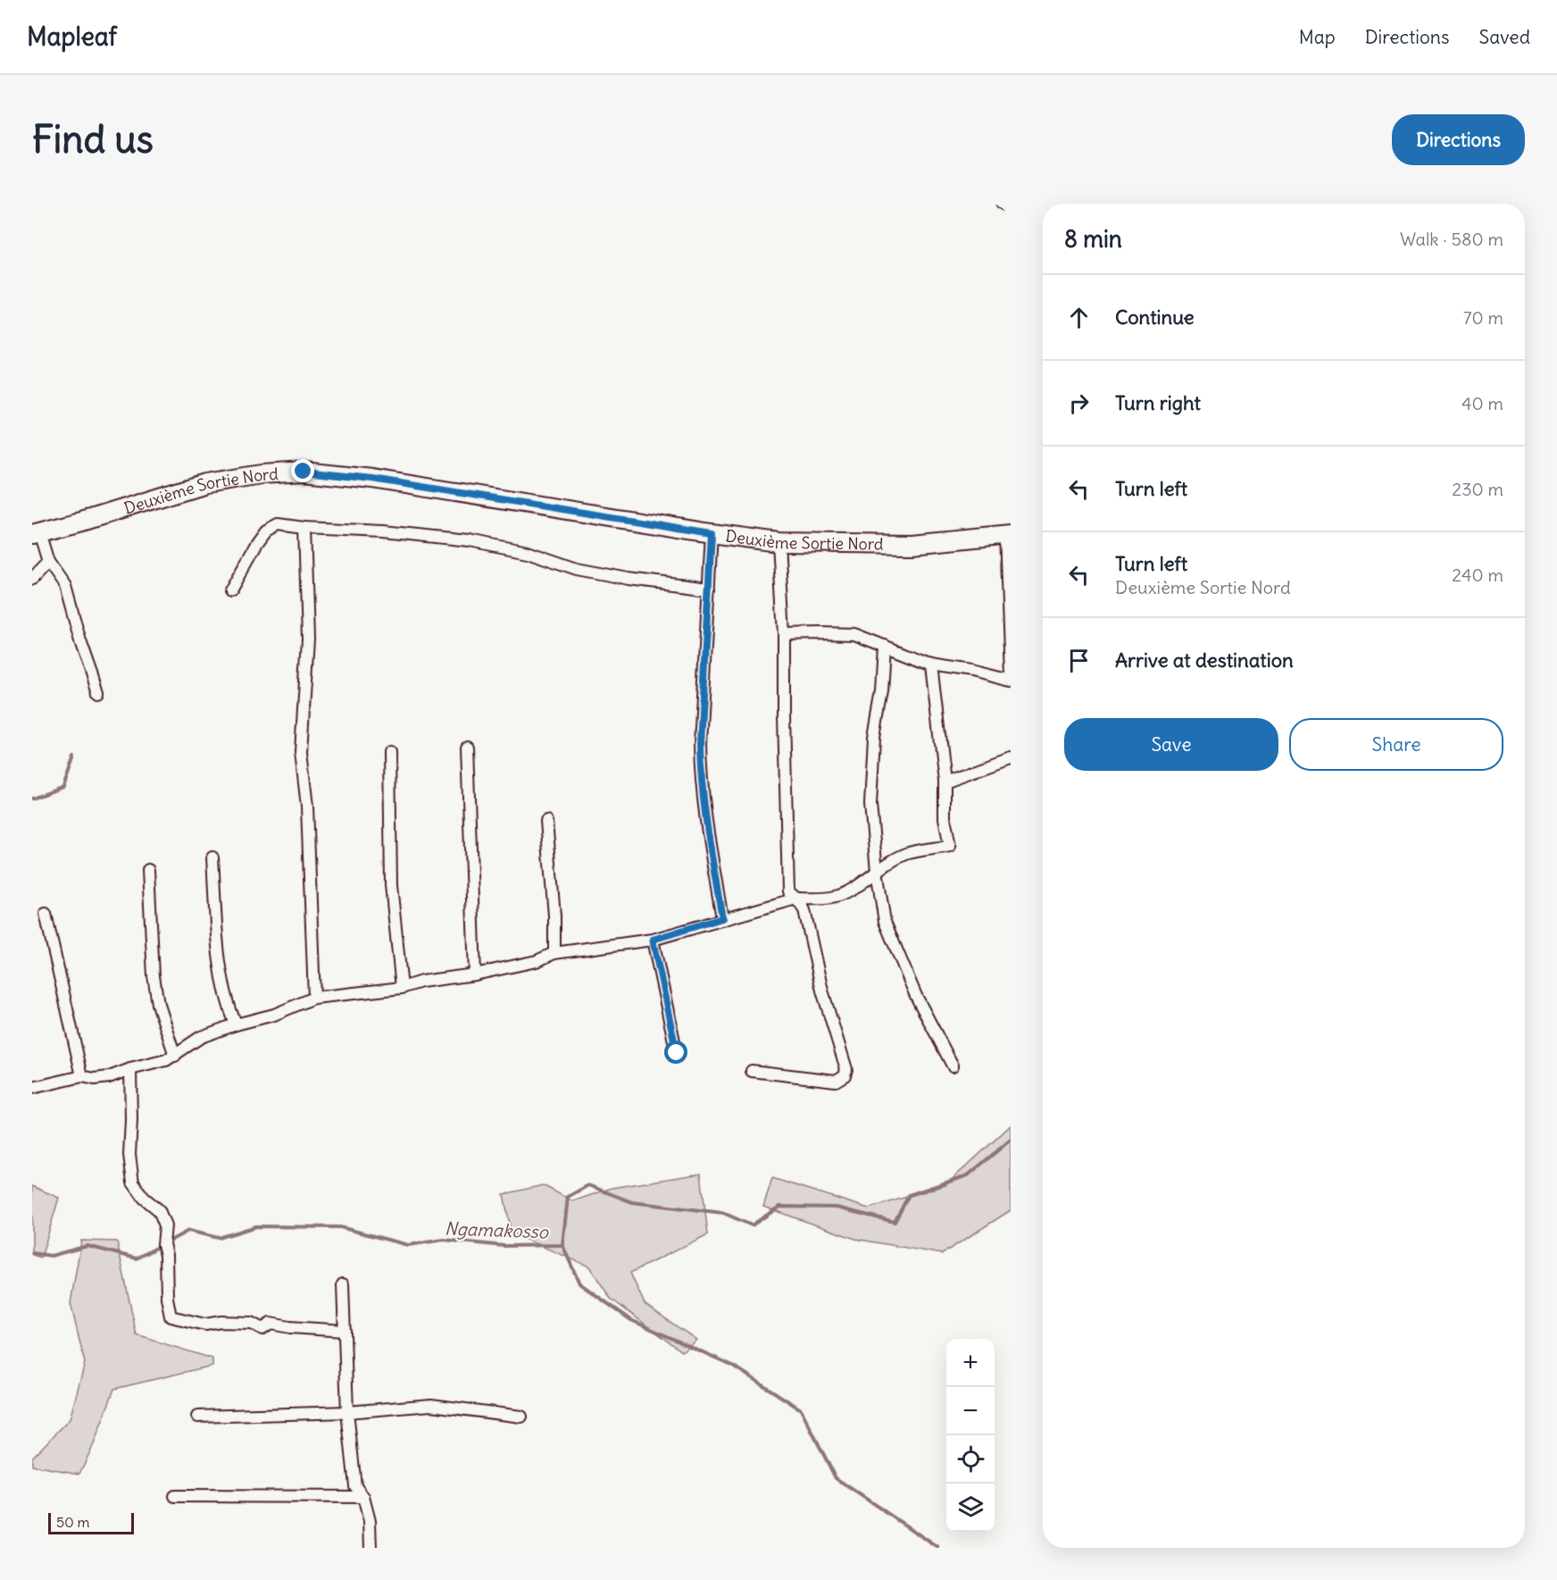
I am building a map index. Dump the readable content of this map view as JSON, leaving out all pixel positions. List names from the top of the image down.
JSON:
{
  "streets": {
    "main road": ["Deuxième Sortie Nord"]
  },
  "water": ["Ngamakosso"],
  "scale_bar": "50 m",
  "page": {
    "header": "Mapleaf",
    "nav": ["Map", "Directions", "Saved"],
    "buttons": [
      "Directions",
      ["Save", "Share"]
    ],
    "title": "Find us",
    "heading": ["8 min", "Walk · 580 m"],
    "list": [
      ["Continue", "70 m"],
      ["Turn right", "40 m"],
      ["Turn left", "230 m"],
      ["Turn left", "Deuxième Sortie Nord", "240 m"],
      "Arrive at destination"
    ],
    "map_buttons": ["+", "−"],
    "scale": "50 m"
  }
}
